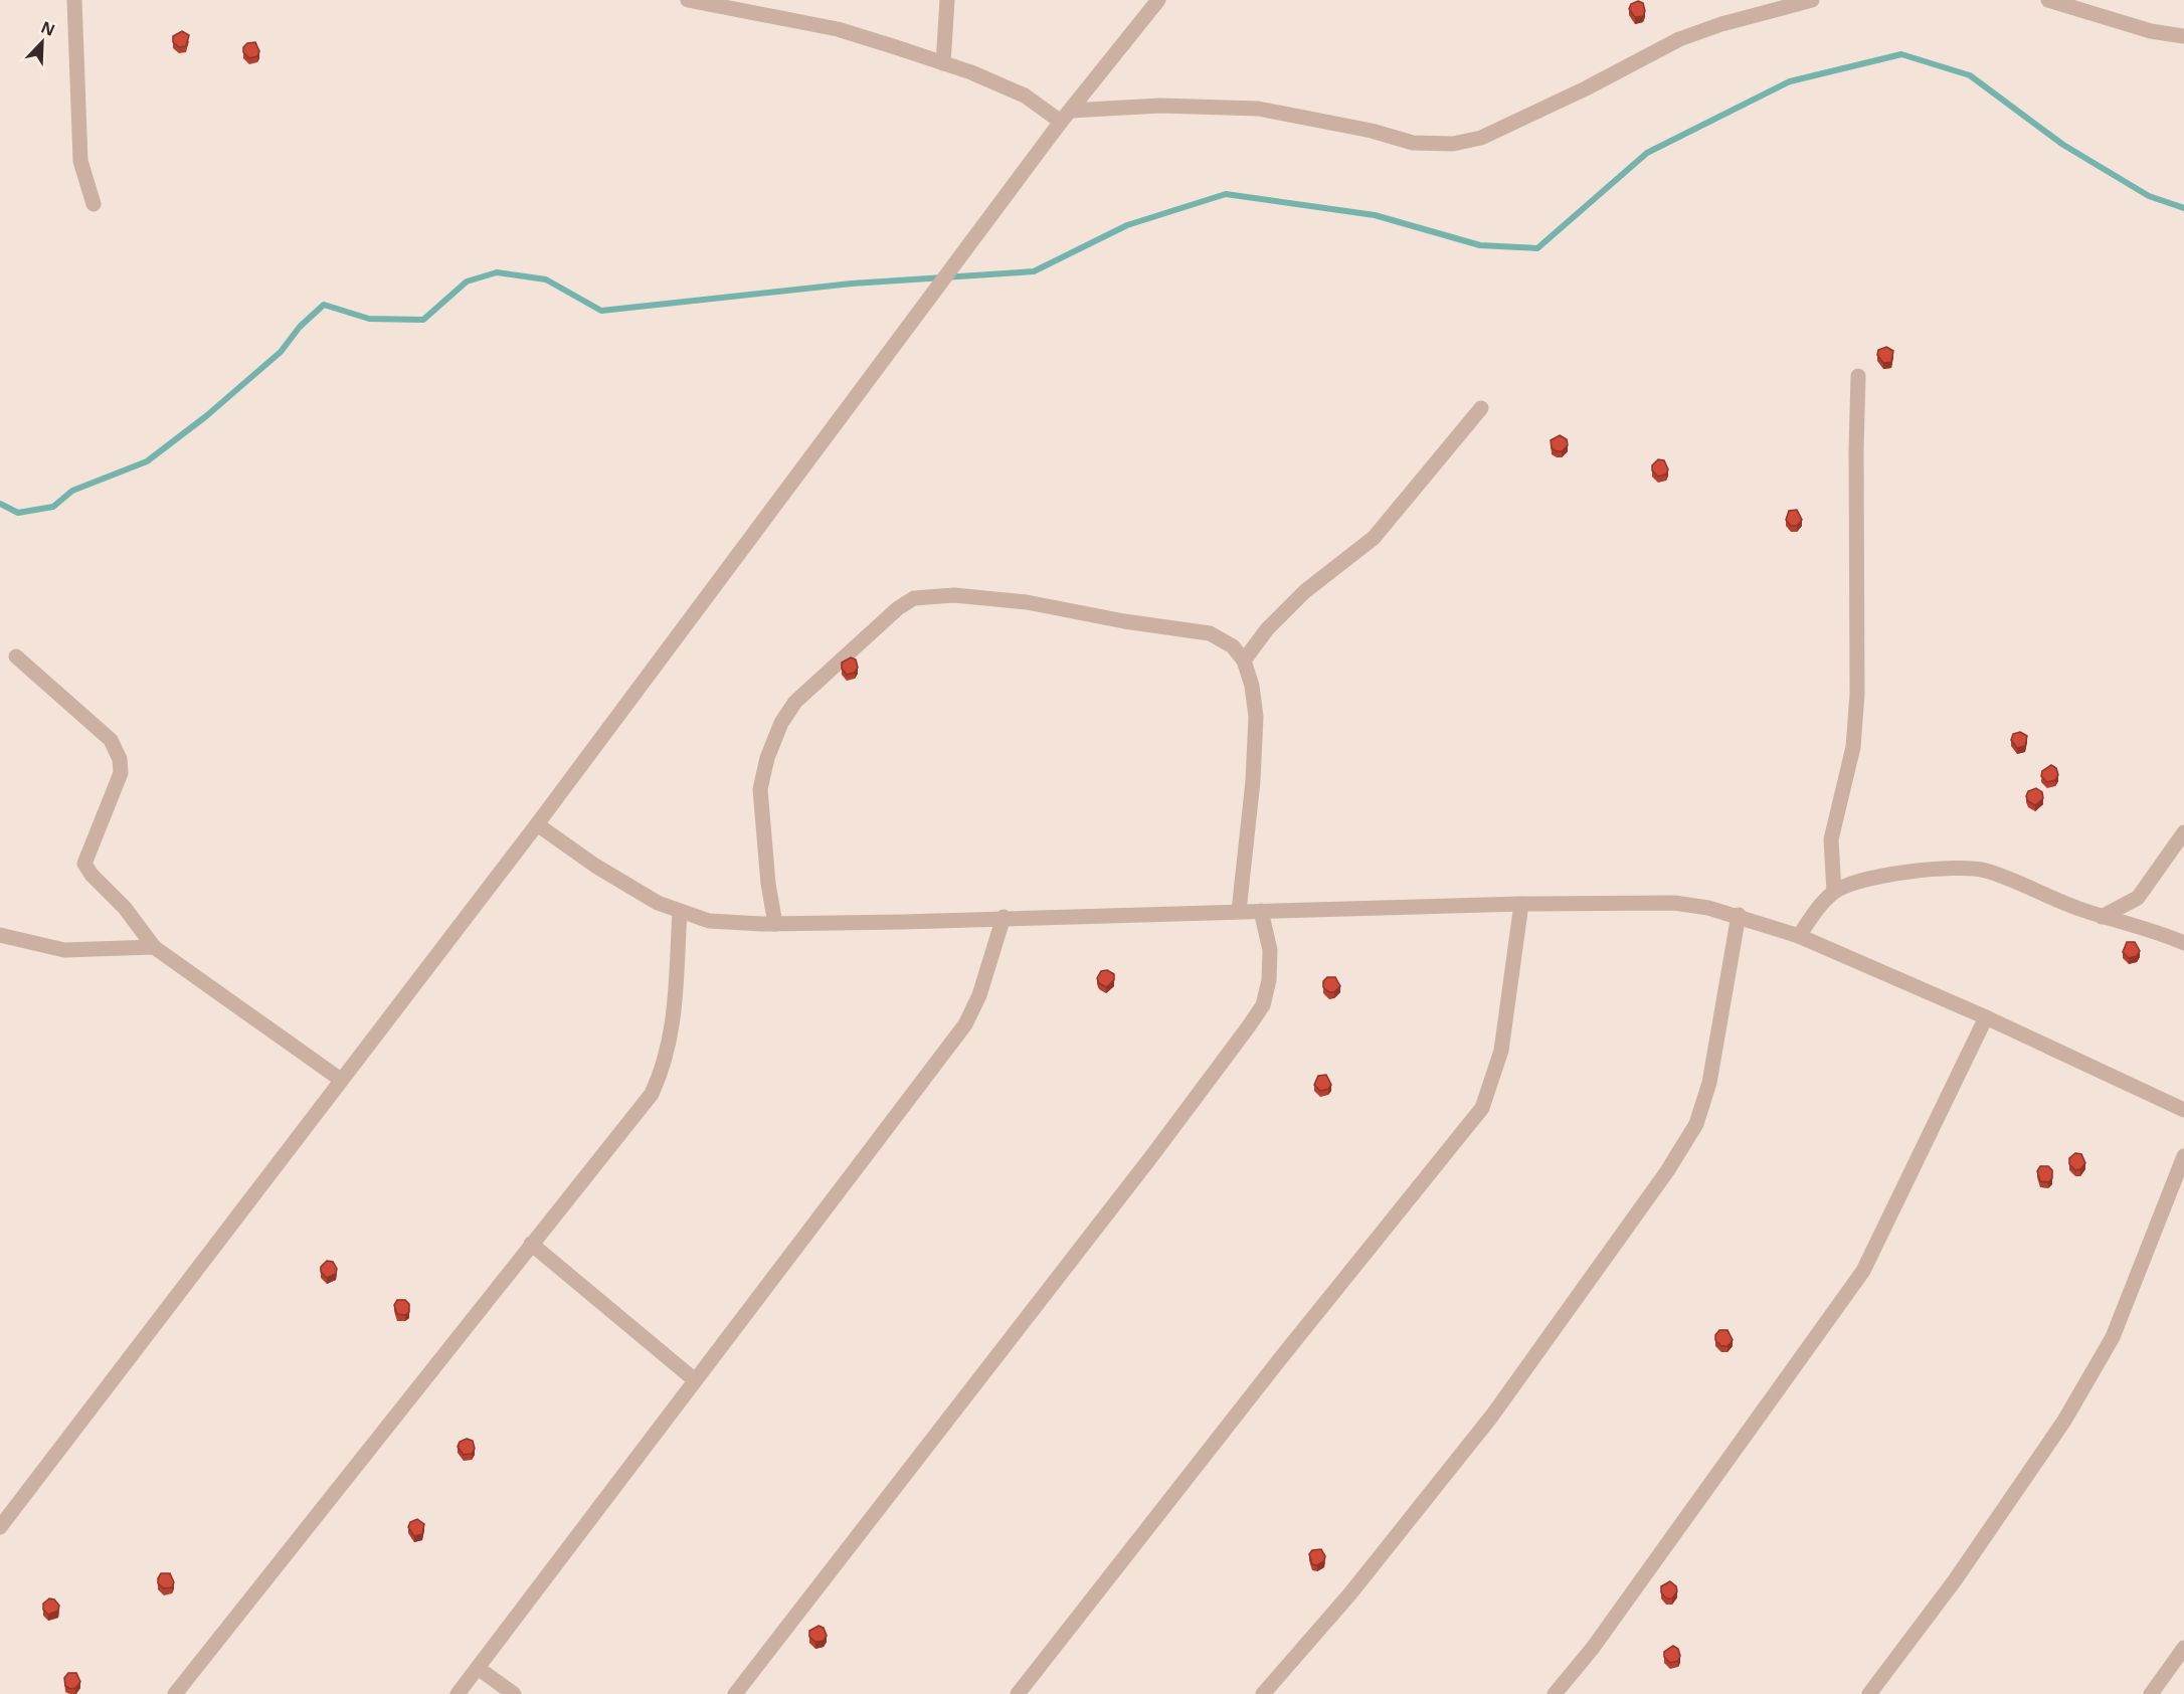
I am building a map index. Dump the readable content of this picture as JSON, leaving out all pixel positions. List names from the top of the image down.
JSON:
{
  "north": "top right"
}
